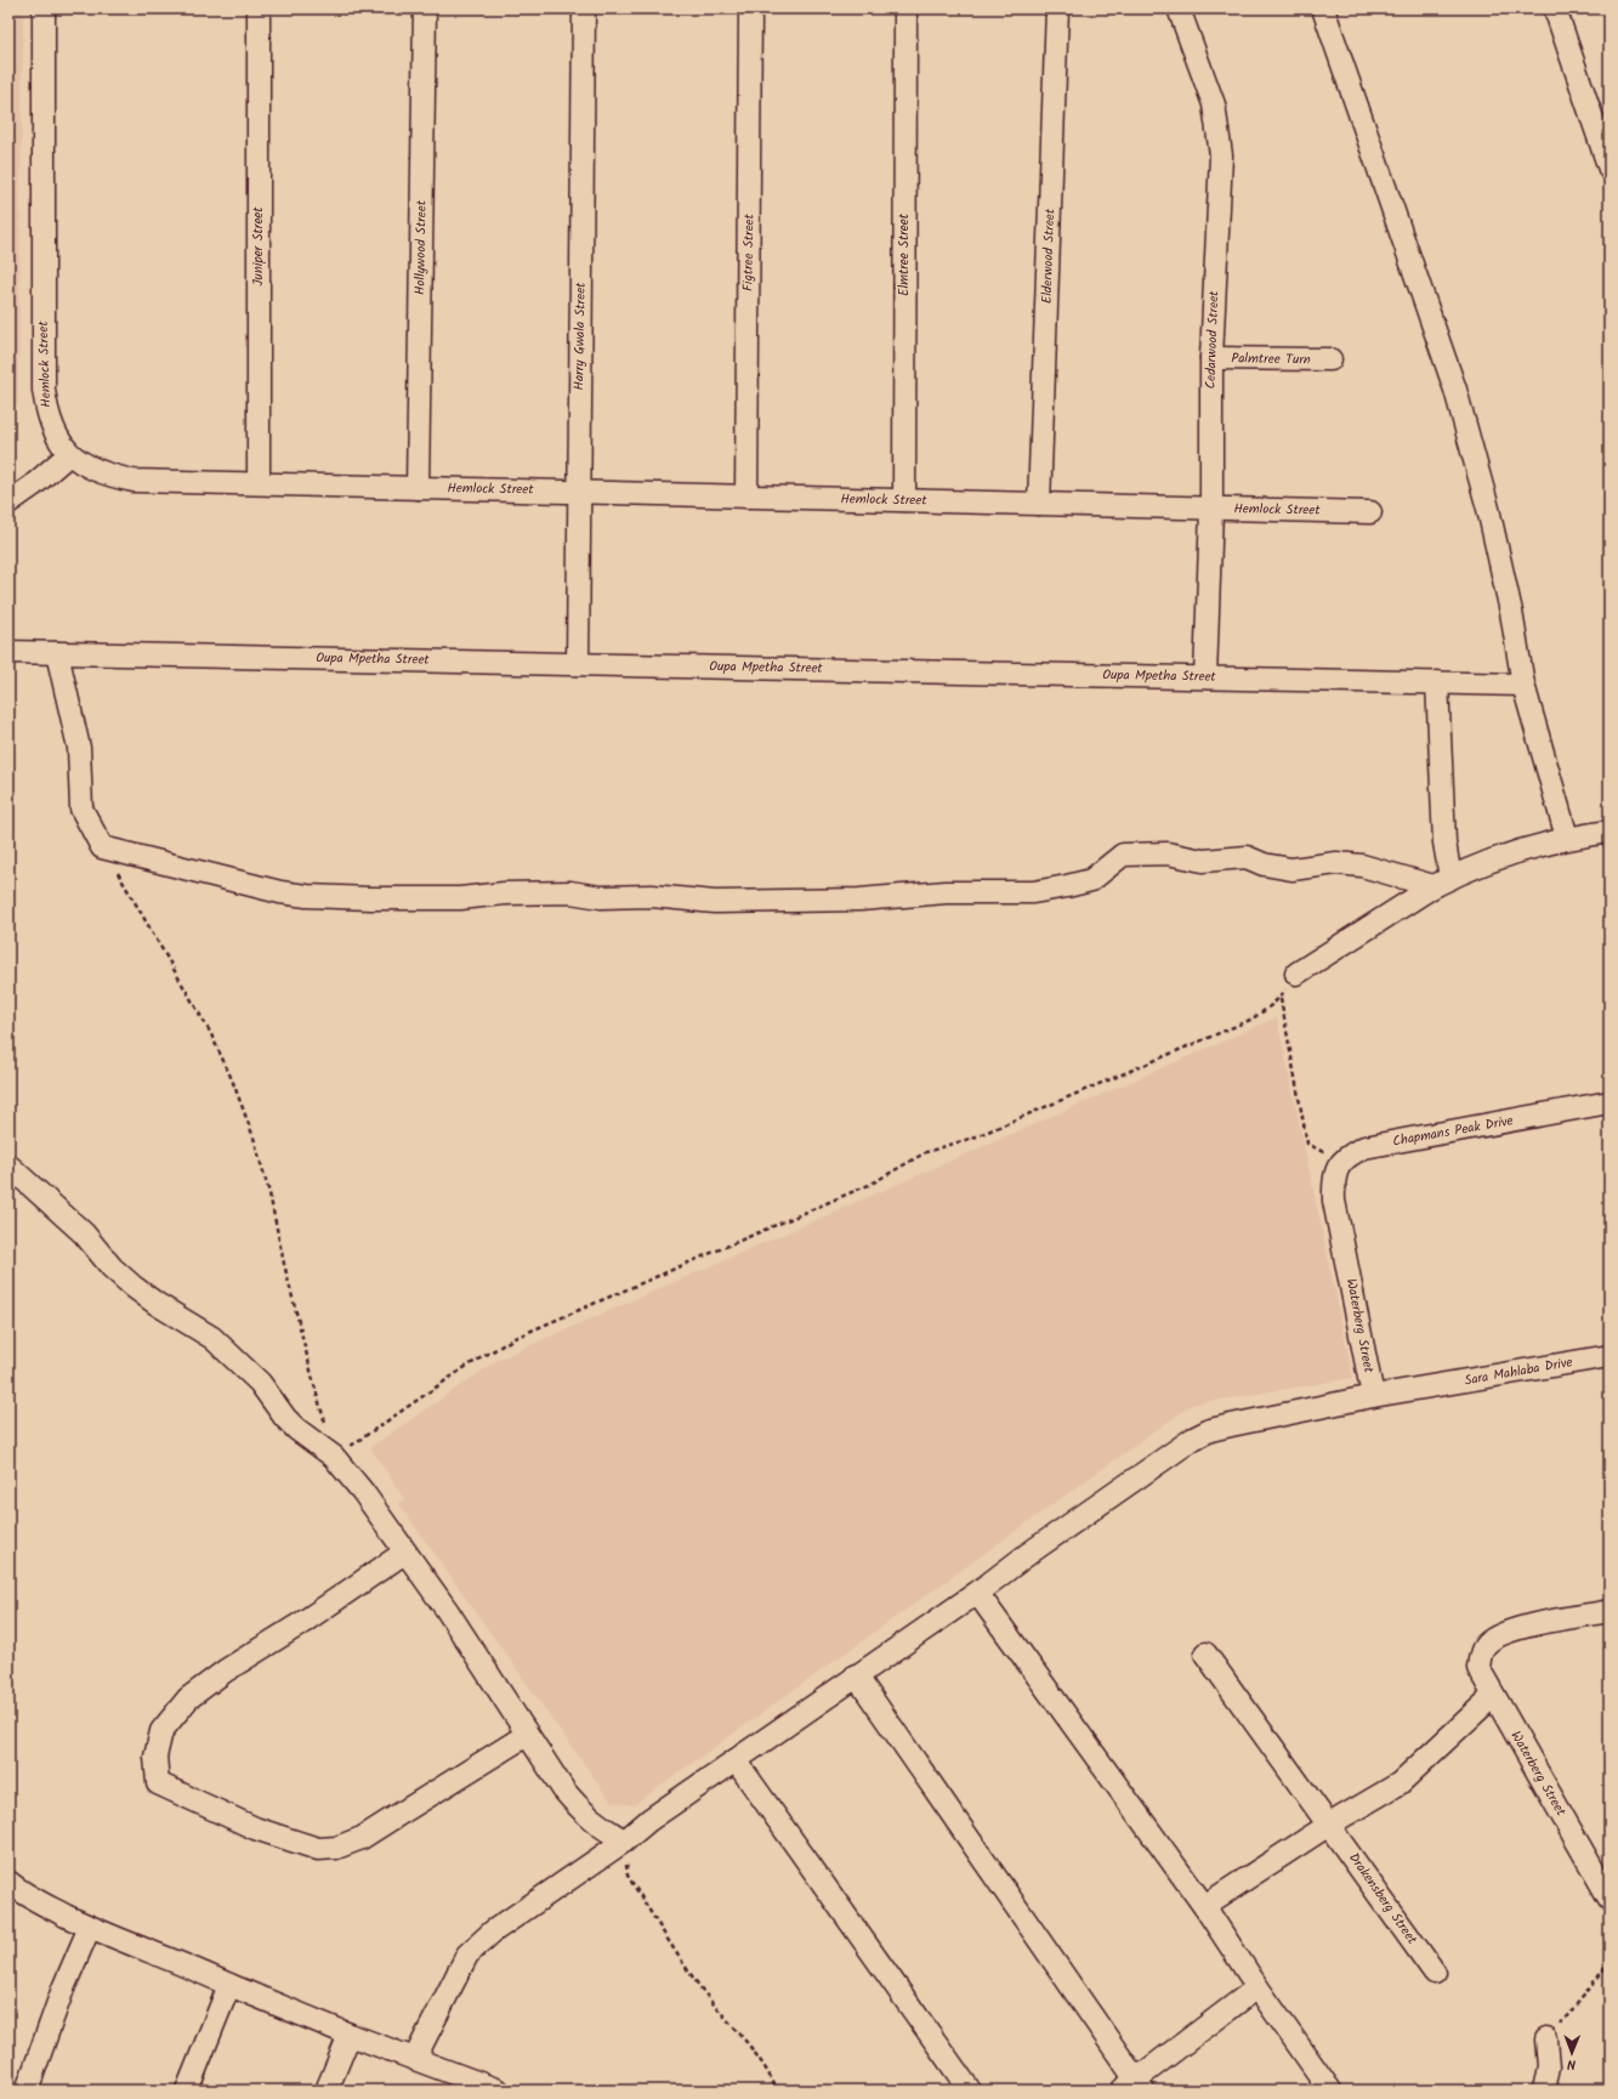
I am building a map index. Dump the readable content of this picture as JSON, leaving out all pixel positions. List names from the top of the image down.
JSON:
{
  "streets": {
    "street": [
      "Juniper Street",
      "Hollywood Street",
      "Figtree Street",
      "Elmtree Street",
      "Elderwood Street",
      "Harry Gwala Street",
      "Cedarwood Street",
      "Palmtree Turn",
      "Hemlock Street",
      "Oupa Mpetha Street",
      "Chapmans Peak Drive",
      "Waterberg Street",
      "Sara Mahlaba Drive",
      "Drakensberg Street"
    ]
  },
  "crossings": [
    ["Juniper Street", "Hemlock Street"],
    ["Hollywood Street", "Hemlock Street"],
    ["Figtree Street", "Hemlock Street"],
    ["Elmtree Street", "Hemlock Street"],
    ["Elderwood Street", "Hemlock Street"],
    ["Harry Gwala Street", "Hemlock Street"],
    ["Harry Gwala Street", "Oupa Mpetha Street"],
    ["Cedarwood Street", "Palmtree Turn"],
    ["Cedarwood Street", "Hemlock Street"],
    ["Cedarwood Street", "Oupa Mpetha Street"],
    ["Chapmans Peak Drive", "Waterberg Street"],
    ["Waterberg Street", "Sara Mahlaba Drive"]
  ],
  "north": "bottom"
}
